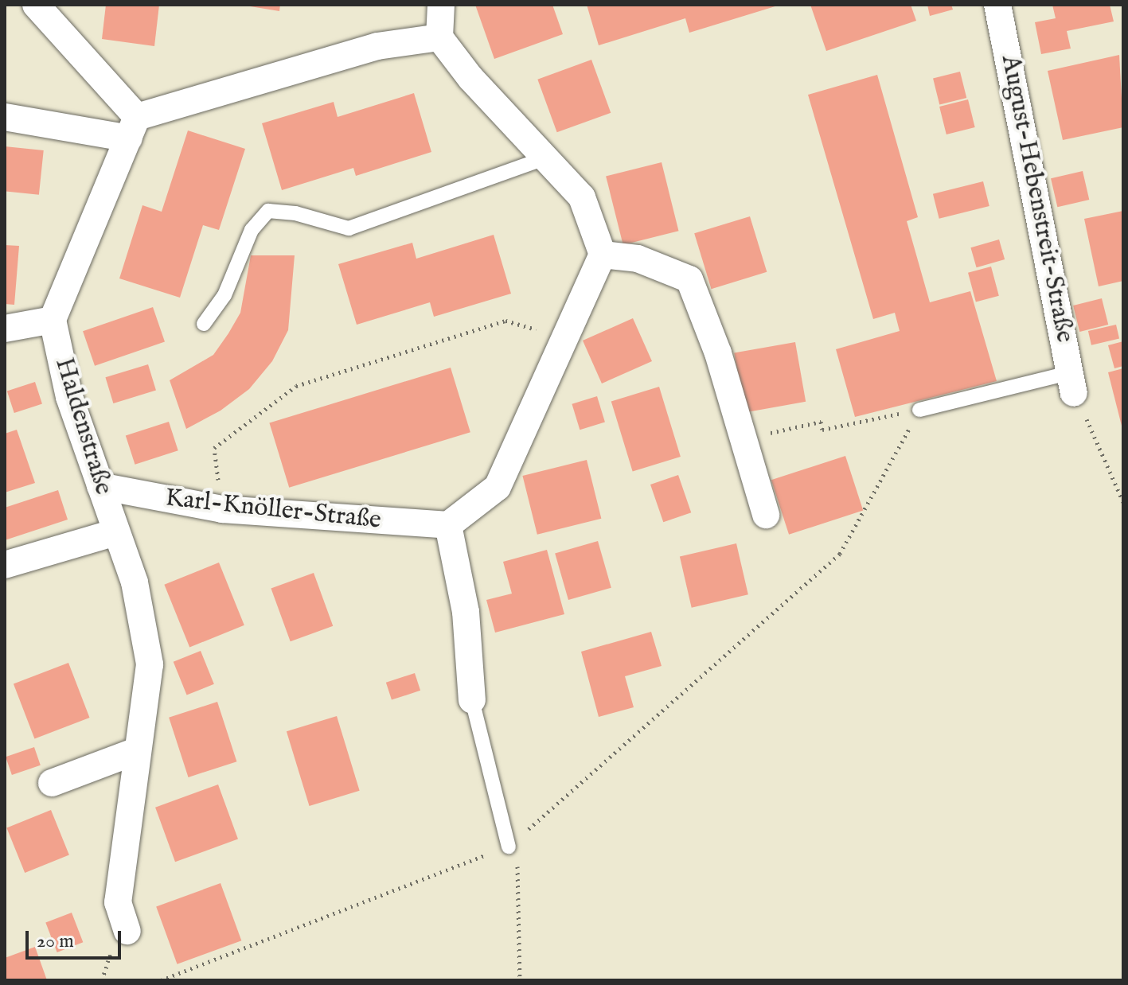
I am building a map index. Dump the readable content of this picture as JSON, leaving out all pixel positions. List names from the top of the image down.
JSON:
{
  "streets": {
    "street": ["August-Hebenstreit-Straße", "Haldenstraße", "Karl-Knöller-Straße"]
  },
  "crossings": [
    ["Haldenstraße", "Karl-Knöller-Straße"]
  ],
  "scale_bar": "20 m"
}
